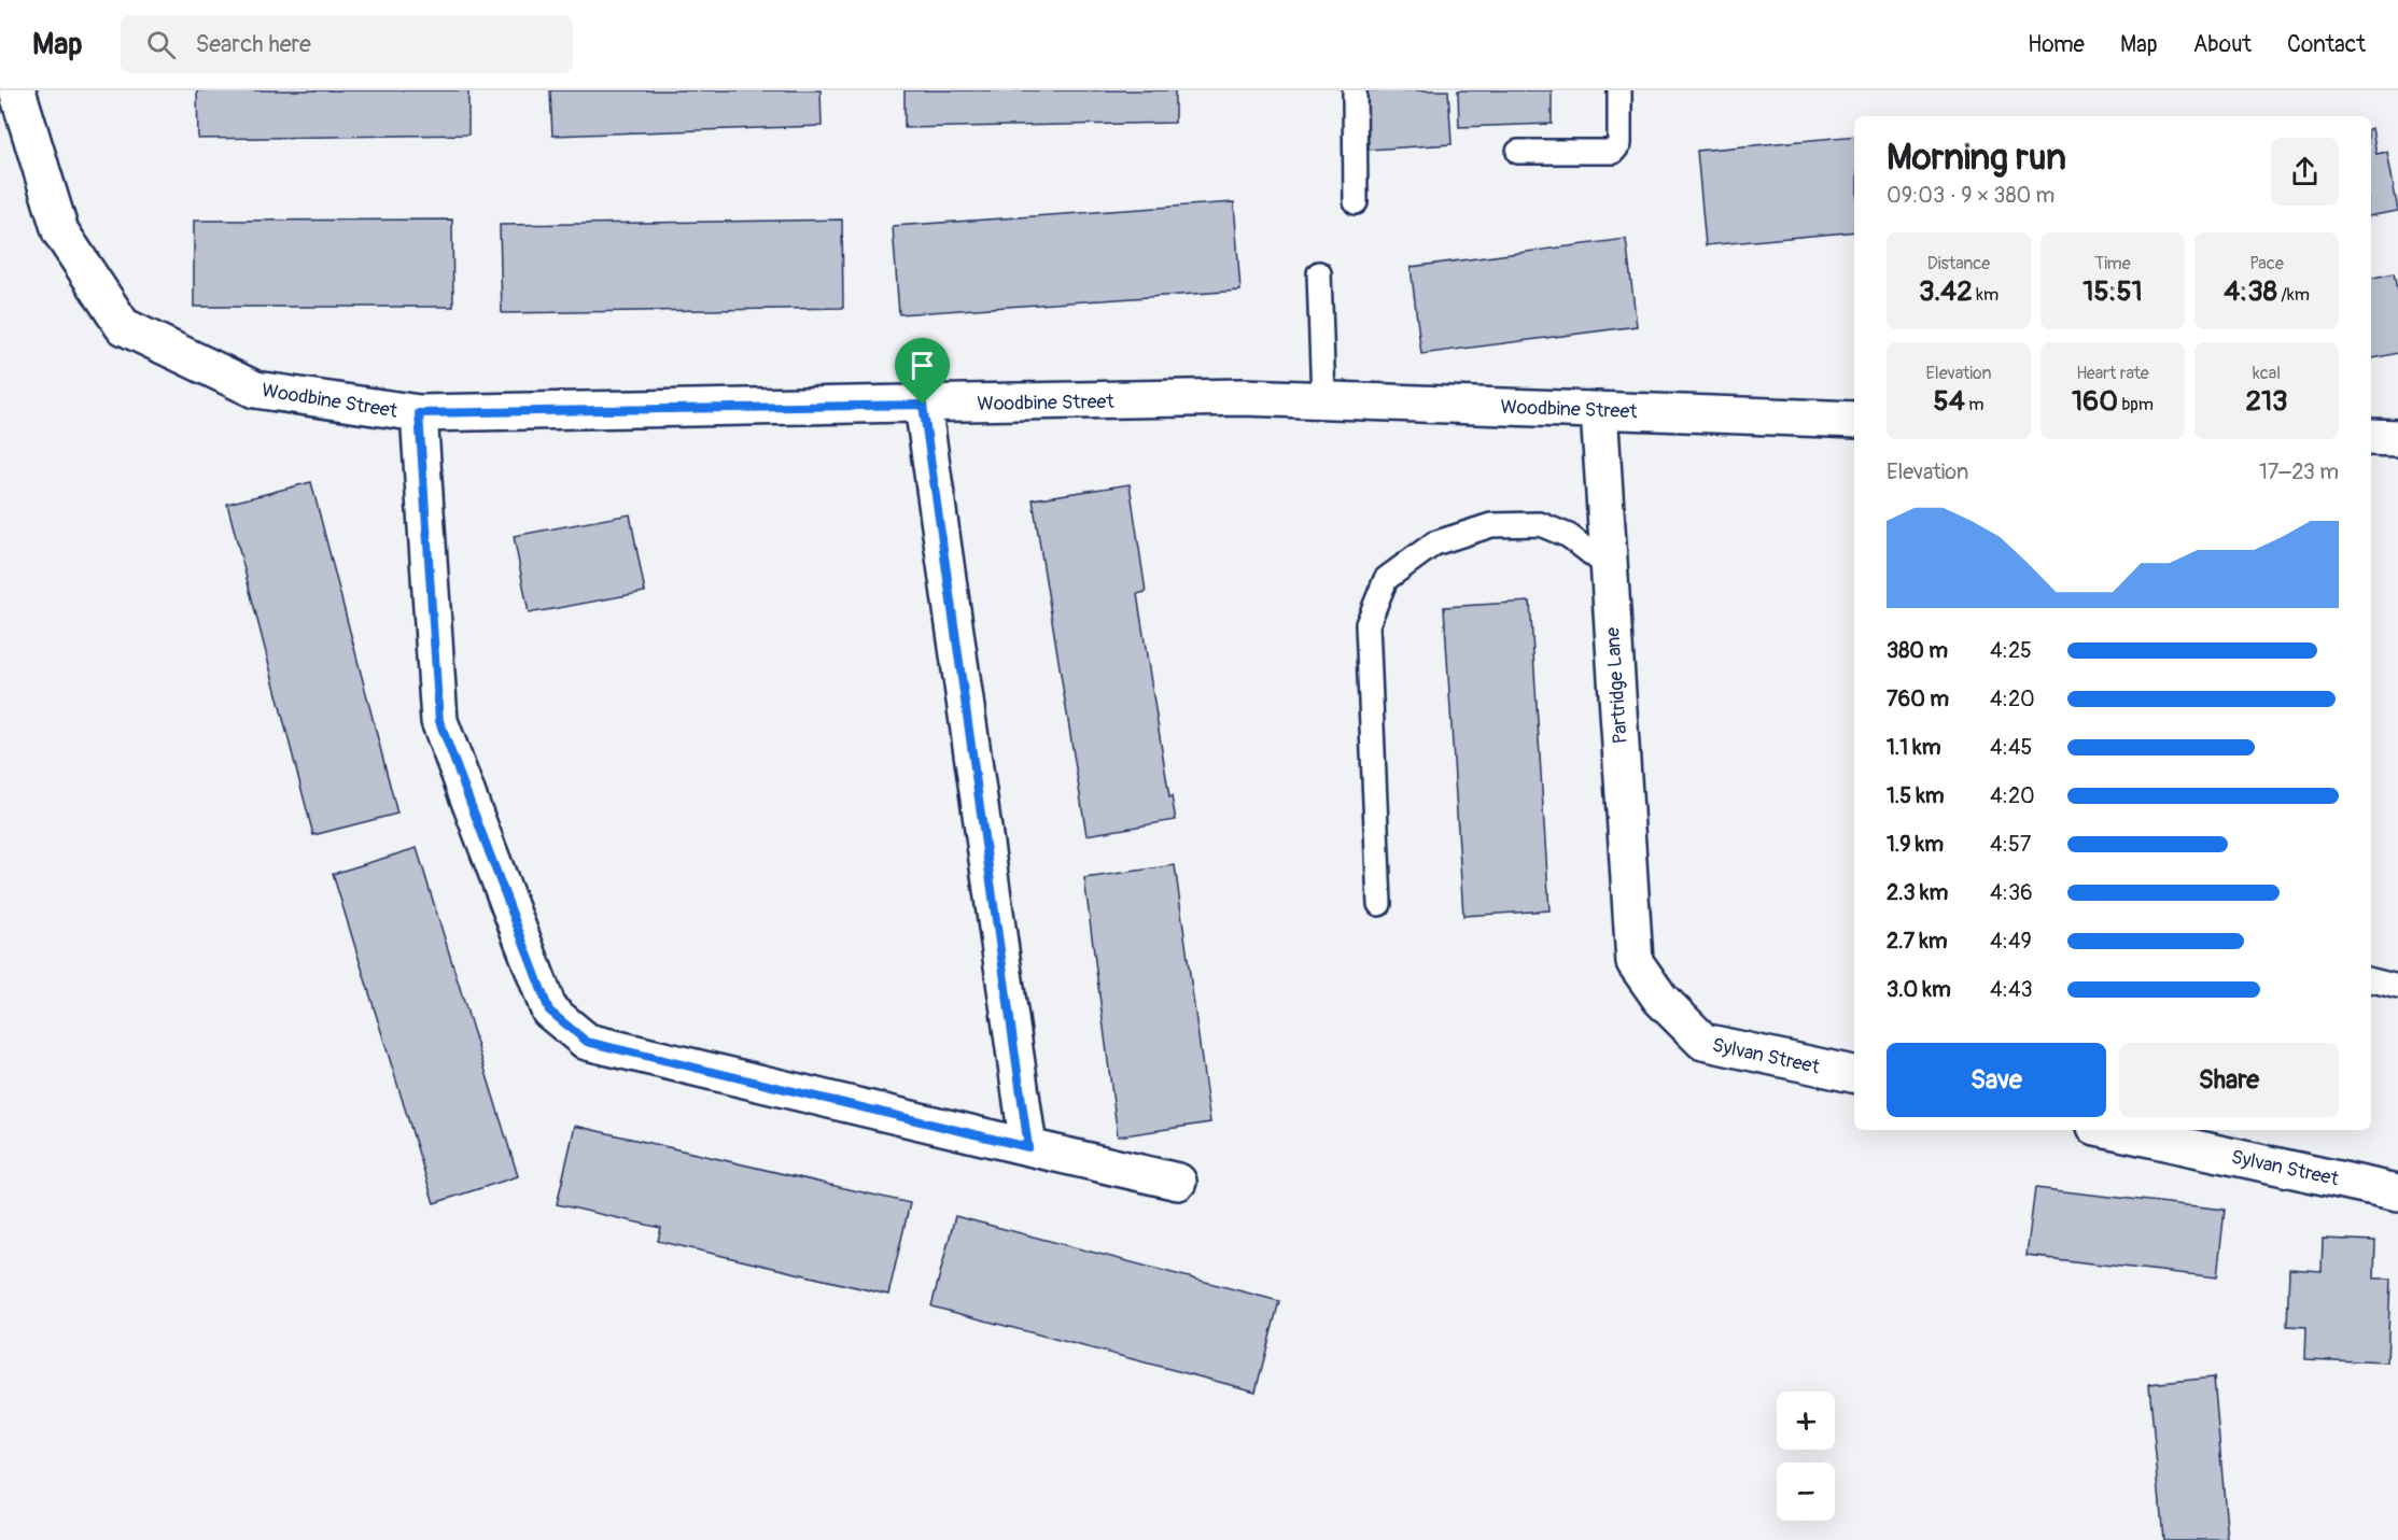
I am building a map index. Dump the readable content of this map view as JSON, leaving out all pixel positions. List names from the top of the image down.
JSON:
{
  "streets": {
    "street": ["Woodbine Street", "Partridge Lane", "Sylvan Street"]
  },
  "crossings": [
    ["Woodbine Street", "Partridge Lane"],
    ["Partridge Lane", "Sylvan Street"]
  ],
  "page": {
    "header": "Map",
    "search": "Search here",
    "nav": [
      "Home",
      "Map",
      "About",
      "Contact"
    ],
    "heading": ["Morning run", "09:03 · 9 × 380 m"],
    "stats": [
      ["Distance", "3.42 km"],
      ["Time", "15:51"],
      ["Pace", "4:38 /km"],
      ["Elevation", "54 m"],
      ["Heart rate", "160 bpm"],
      ["kcal", "213"]
    ],
    "chart": ["Elevation", "17–23 m"],
    "list": [
      {
        "name": "380 m",
        "note": "4:25"
      },
      {
        "name": "760 m",
        "note": "4:20"
      },
      {
        "name": "1.1 km",
        "note": "4:45"
      },
      {
        "name": "1.5 km",
        "note": "4:20"
      },
      {
        "name": "1.9 km",
        "note": "4:57"
      },
      {
        "name": "2.3 km",
        "note": "4:36"
      },
      {
        "name": "2.7 km",
        "note": "4:49"
      },
      {
        "name": "3.0 km",
        "note": "4:43"
      }
    ],
    "buttons": ["Save", "Share"],
    "map_buttons": ["+", "−"]
  }
}
